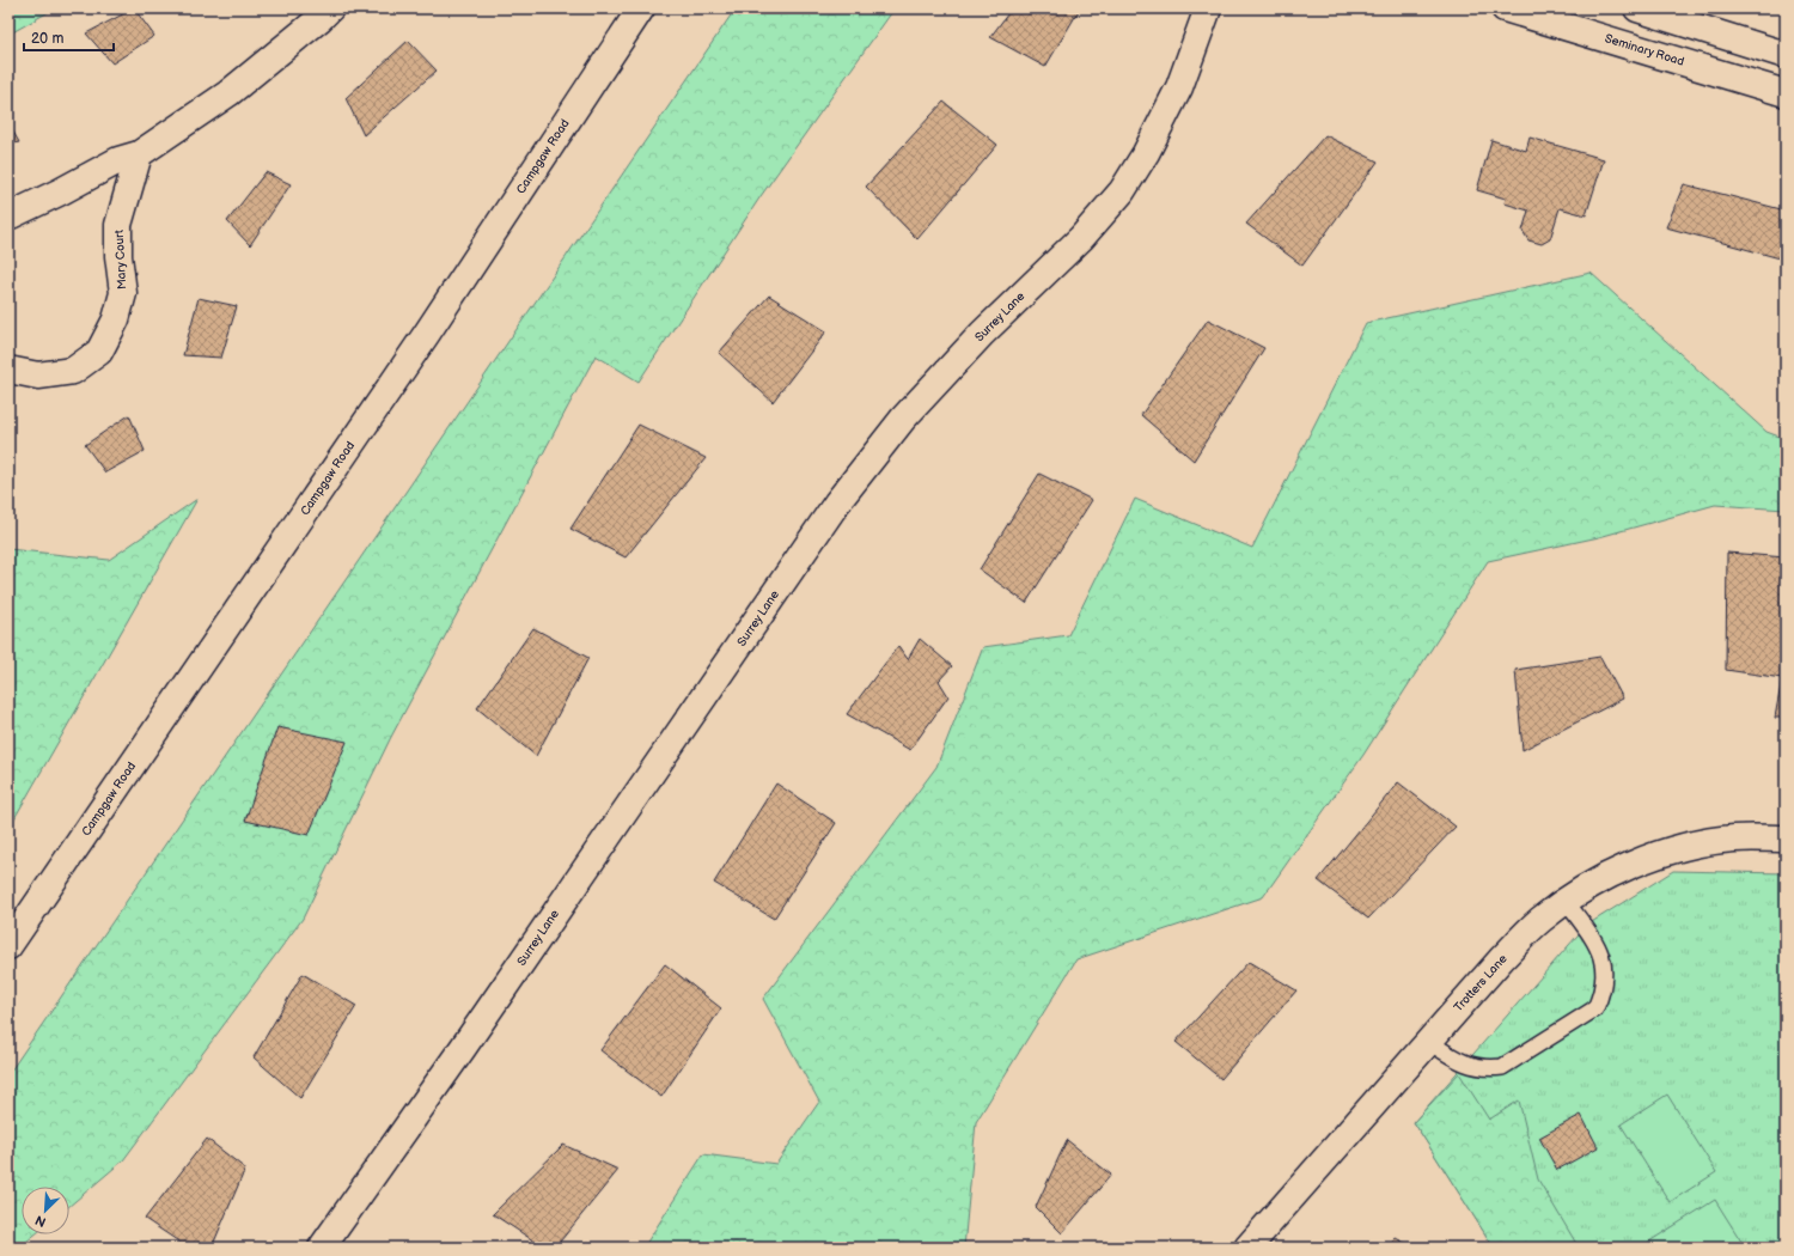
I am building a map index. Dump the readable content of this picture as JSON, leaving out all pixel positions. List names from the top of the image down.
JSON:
{
  "streets": {
    "street": [
      "Seminary Road",
      "Campgaw Road",
      "Mary Court",
      "Surrey Lane",
      "Trotters Lane"
    ]
  },
  "scale_bar": "20 m",
  "north": "bottom left"
}
